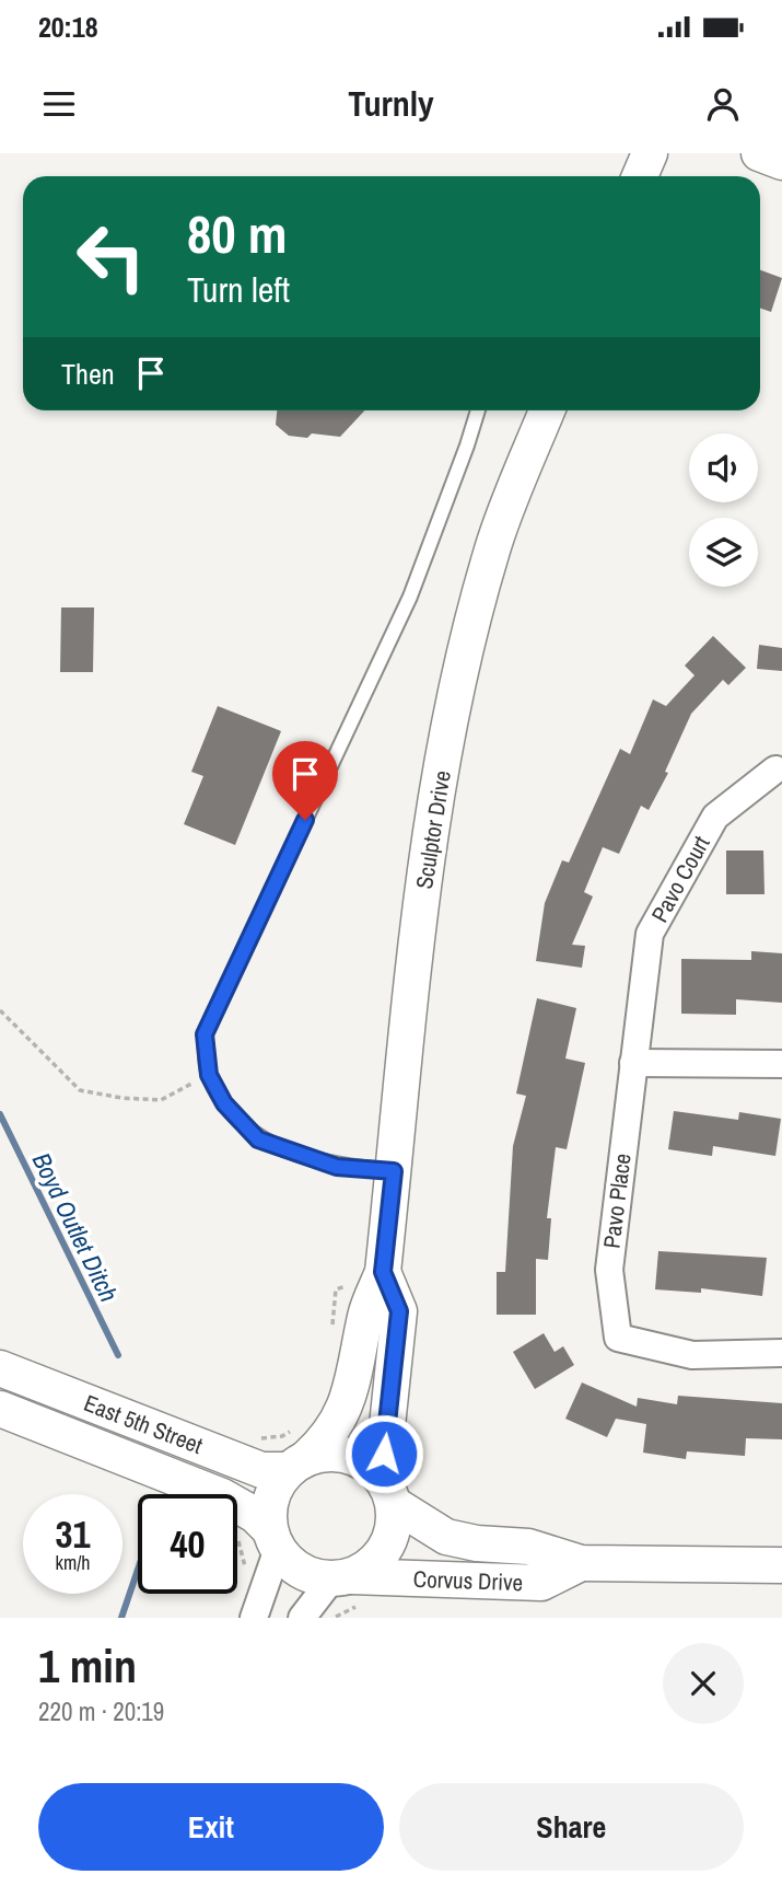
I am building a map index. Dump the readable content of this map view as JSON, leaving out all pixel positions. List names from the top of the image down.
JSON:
{
  "streets": {
    "street": [
      "Sculptor Drive",
      "Pavo Court",
      "Pavo Place",
      "East 5th Street",
      "Corvus Drive"
    ]
  },
  "crossings": [
    ["Sculptor Drive", "East 5th Street"],
    ["Sculptor Drive", "Corvus Drive"],
    ["Pavo Court", "Pavo Place"],
    ["East 5th Street", "Corvus Drive"]
  ],
  "water": ["Boyd Outlet Ditch"],
  "page": {
    "status": "20:18",
    "header": "Turnly",
    "turn": ["80 m", "Turn left"],
    "then": "Then",
    "speed": "31 km/h",
    "limit": "40",
    "heading": ["1 min", "220 m · 20:19"],
    "buttons": ["Exit", "Share"]
  }
}
